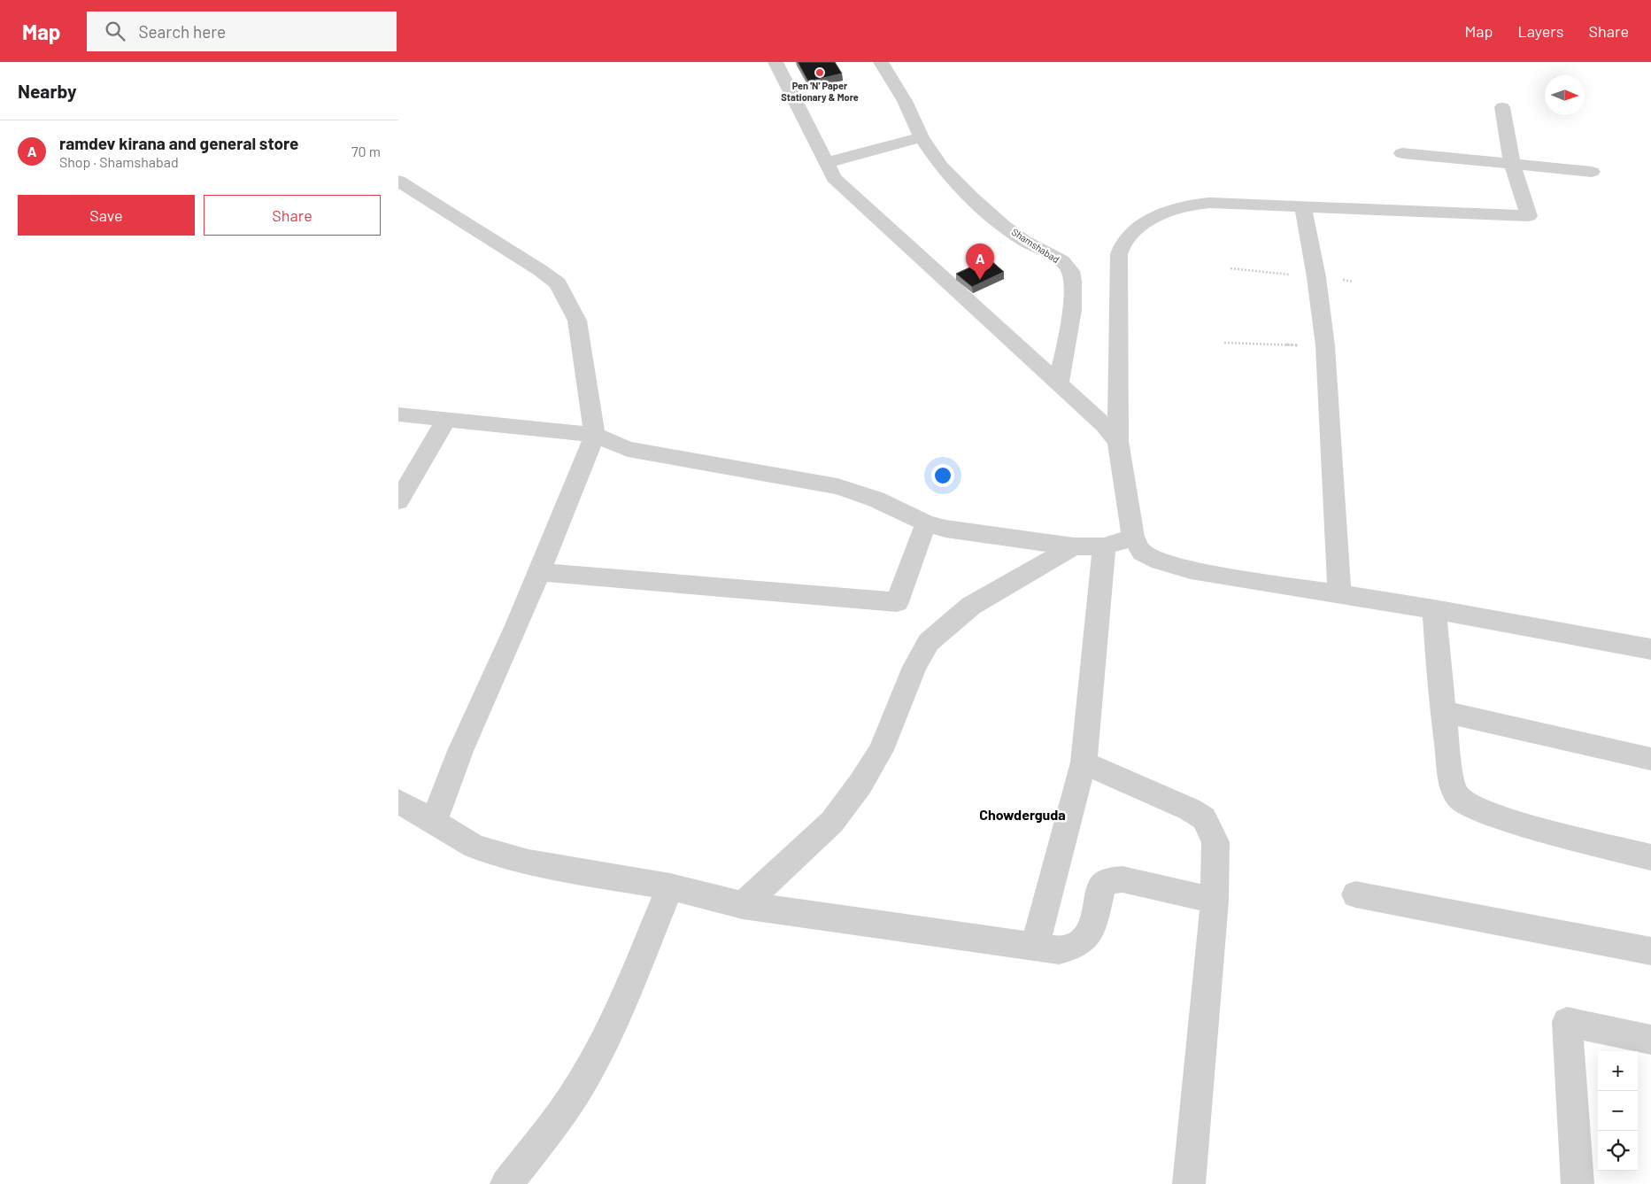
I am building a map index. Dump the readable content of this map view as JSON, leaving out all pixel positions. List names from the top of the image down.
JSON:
{
  "streets": {
    "street": ["Shamshabad"]
  },
  "districts": ["Chowderguda"],
  "places": ["Pen 'N' Paper Stationary & More"],
  "north": "right",
  "page": {
    "header": "Map",
    "search": "Search here",
    "nav": ["Map", "Layers", "Share"],
    "heading": "Nearby",
    "list": [
      {
        "mark": "A",
        "name": "ramdev kirana and general store",
        "note": "Shop · Shamshabad",
        "value": "70 m"
      }
    ],
    "buttons": ["Save", "Share"],
    "pins": "A",
    "map_buttons": ["+", "−"]
  }
}
